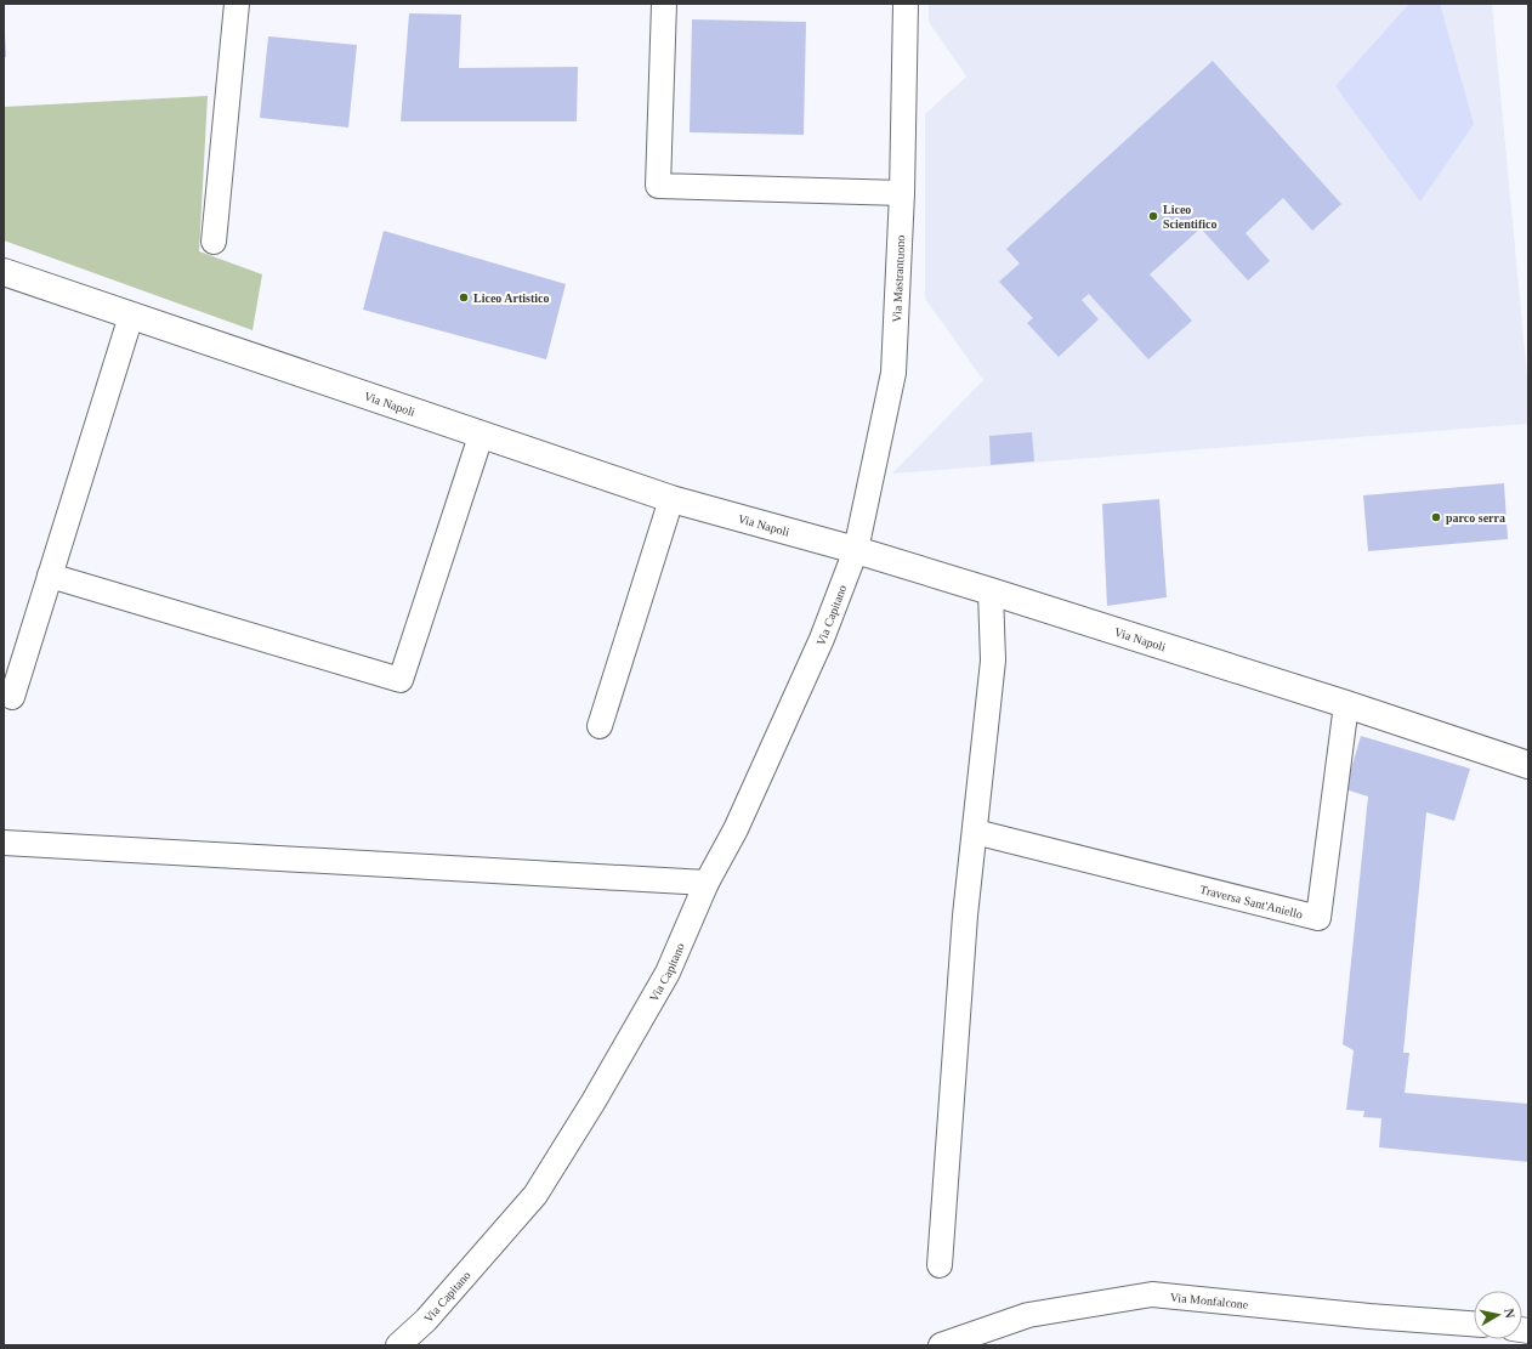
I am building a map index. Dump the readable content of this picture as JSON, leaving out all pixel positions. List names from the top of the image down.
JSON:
{
  "streets": {
    "street": [
      "Via Mastrantuono",
      "Via Napoli",
      "Via Capitano",
      "Traversa Sant'Aniello",
      "Via Monfalcone"
    ]
  },
  "crossings": [
    ["Via Mastrantuono", "Via Napoli"],
    ["Via Mastrantuono", "Via Capitano"],
    ["Via Napoli", "Via Capitano"],
    ["Via Napoli", "Traversa Sant'Aniello"]
  ],
  "places": ["Liceo Scientifico", "Liceo Artistico", "parco serra"],
  "north": "right"
}
